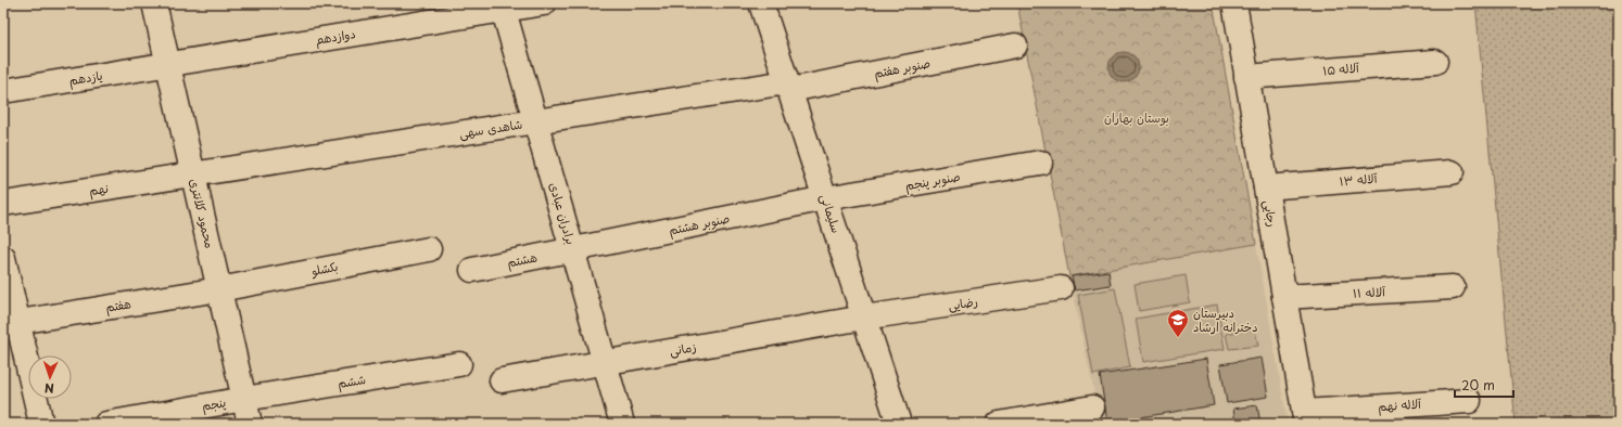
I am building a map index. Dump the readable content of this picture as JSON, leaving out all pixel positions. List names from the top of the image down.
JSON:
{
  "streets": {
    "street": [
      "دوازدهم",
      "صنوبر هفتم",
      "آلاله ۱۵",
      "یازدهم",
      "شاهدی سهی",
      "آلاله ۱۳",
      "صنوبر پنجم",
      "نهم",
      "محمود کلانتری",
      "برادران عبادی",
      "سلیمانی",
      "رجایی",
      "صنوبر هشتم",
      "هشتم",
      "بکشلو",
      "آلاله ۱۱",
      "رضایی",
      "هفتم",
      "زمانی",
      "ششم",
      "پنجم",
      "آلاله نهم"
    ]
  },
  "crossings": [
    ["دوازدهم", "یازدهم"],
    ["دوازدهم", "محمود کلانتری"],
    ["دوازدهم", "برادران عبادی"],
    ["صنوبر هفتم", "شاهدی سهی"],
    ["صنوبر هفتم", "سلیمانی"],
    ["آلاله ۱۵", "رجایی"],
    ["یازدهم", "محمود کلانتری"],
    ["شاهدی سهی", "نهم"],
    ["شاهدی سهی", "محمود کلانتری"],
    ["شاهدی سهی", "برادران عبادی"],
    ["شاهدی سهی", "سلیمانی"],
    ["آلاله ۱۳", "رجایی"],
    ["صنوبر پنجم", "سلیمانی"],
    ["صنوبر پنجم", "صنوبر هشتم"],
    ["نهم", "محمود کلانتری"],
    ["محمود کلانتری", "بکشلو"],
    ["محمود کلانتری", "هفتم"],
    ["محمود کلانتری", "ششم"],
    ["محمود کلانتری", "پنجم"],
    ["برادران عبادی", "صنوبر هشتم"],
    ["برادران عبادی", "هشتم"],
    ["برادران عبادی", "زمانی"],
    ["سلیمانی", "صنوبر هشتم"],
    ["سلیمانی", "رضایی"],
    ["سلیمانی", "زمانی"],
    ["رجایی", "آلاله ۱۱"],
    ["رجایی", "آلاله نهم"],
    ["صنوبر هشتم", "هشتم"],
    ["بکشلو", "هفتم"],
    ["رضایی", "زمانی"],
    ["ششم", "پنجم"]
  ],
  "parks": ["بوستان بهاران"],
  "places": {
    "school or university": ["دبیرستان دخترانه ارشاد"]
  },
  "scale_bar": "20 m",
  "north": "bottom"
}
